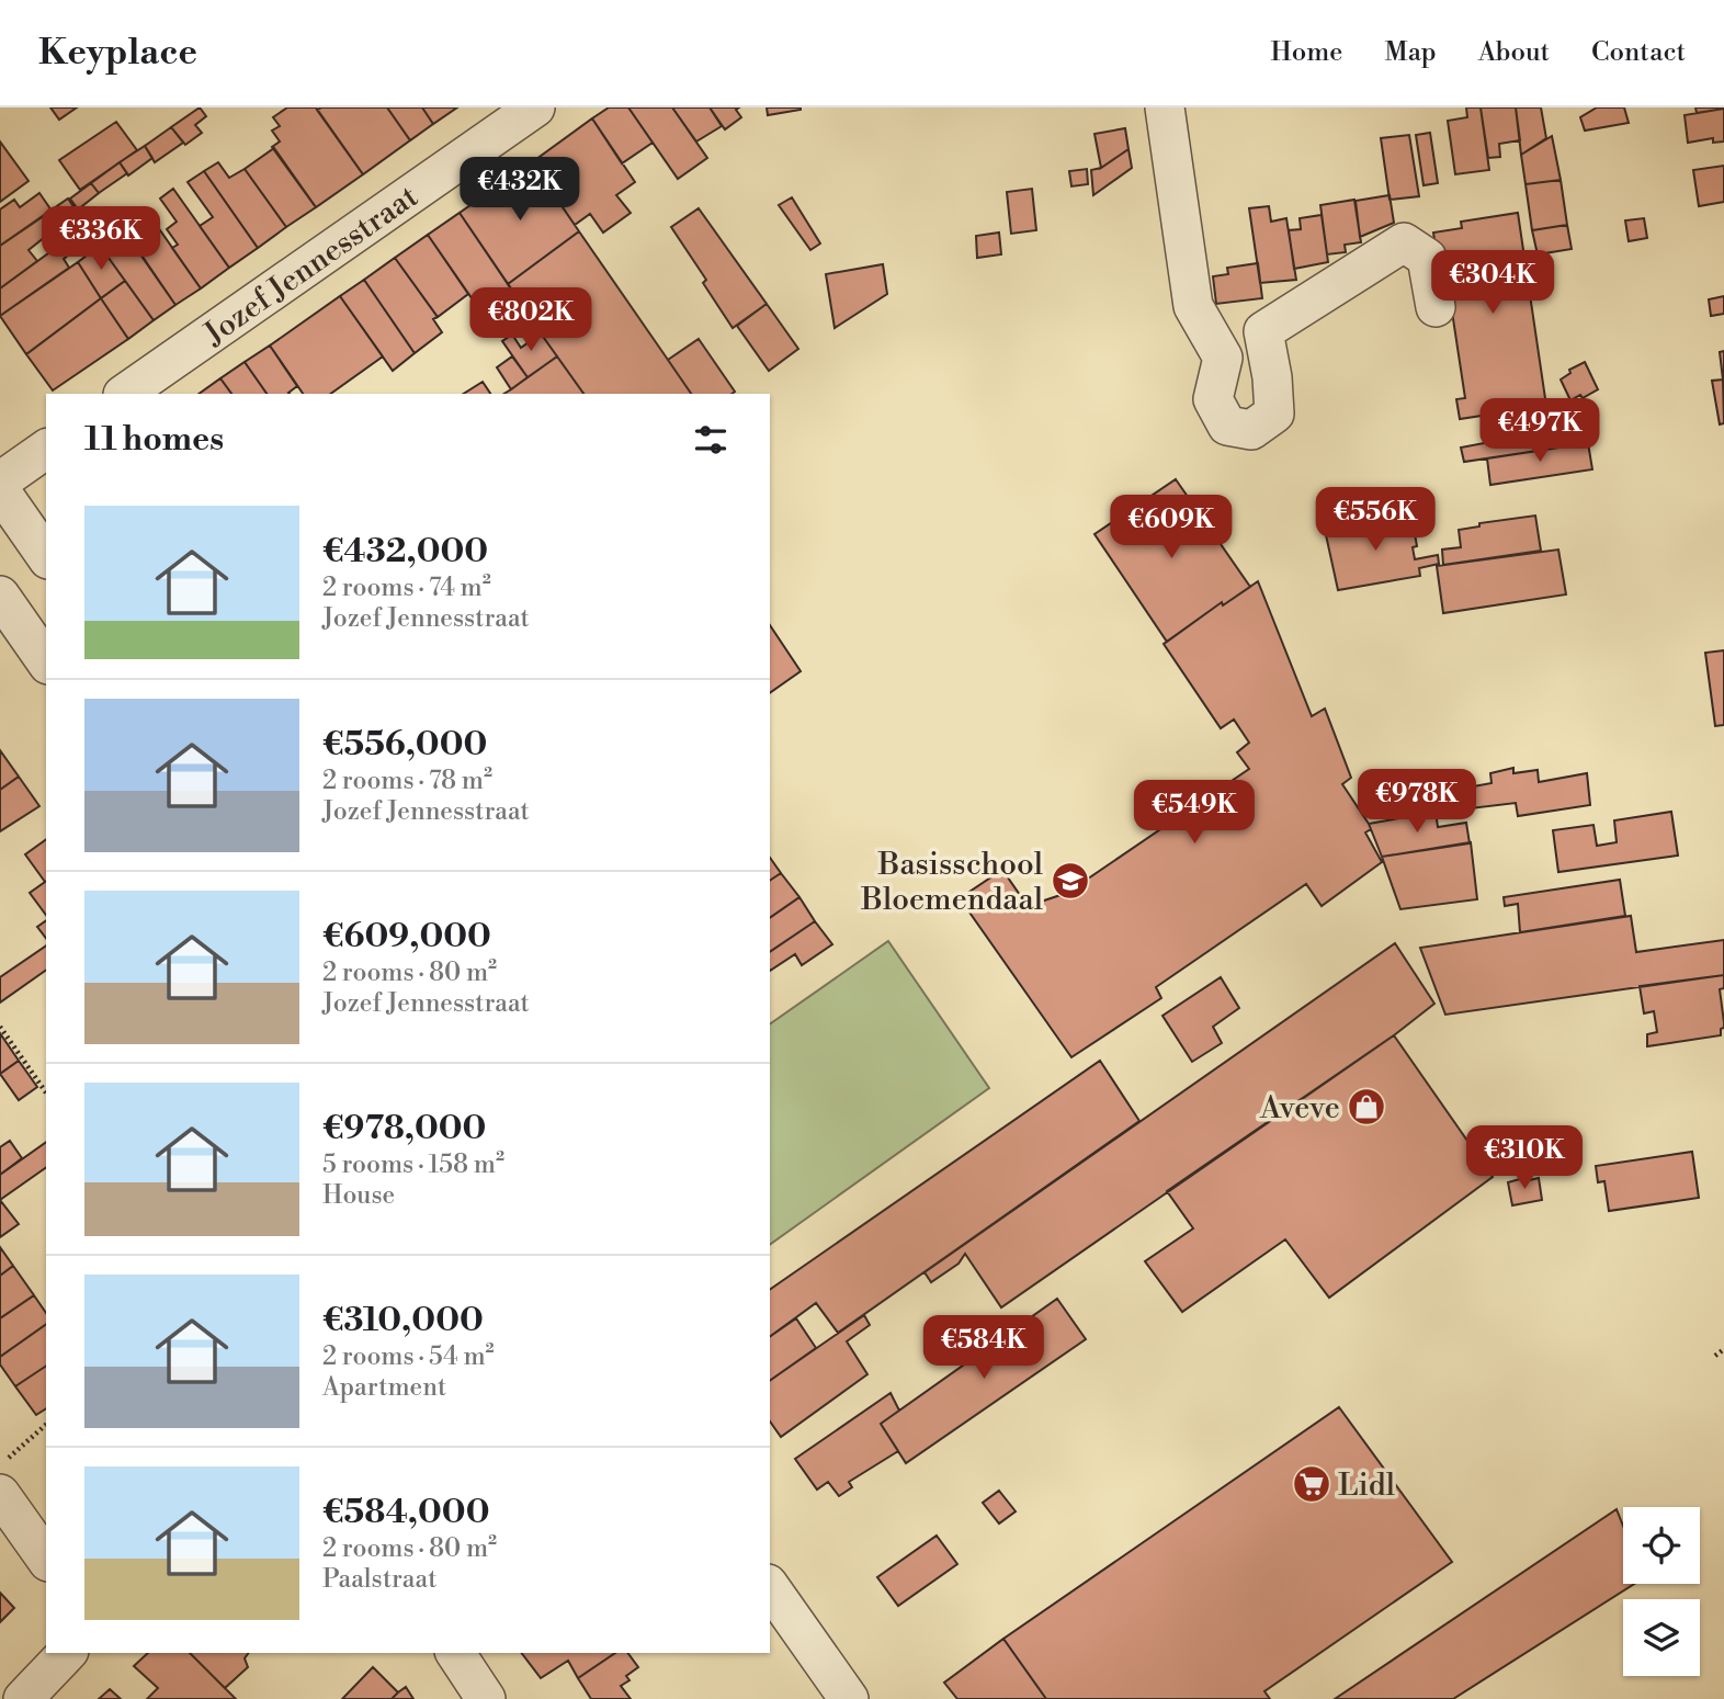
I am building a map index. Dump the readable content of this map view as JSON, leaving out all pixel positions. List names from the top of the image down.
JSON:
{
  "streets": {
    "street": ["Jozef Jennesstraat"]
  },
  "places": {
    "school or university": ["Basisschool Bloemendaal"],
    "shop": ["Aveve"],
    "supermarket": ["Lidl"]
  },
  "page": {
    "header": "Keyplace",
    "nav": [
      "Home",
      "Map",
      "About",
      "Contact"
    ],
    "price": [
      "€432K",
      "€336K",
      "€304K",
      "€802K",
      "€497K",
      "€556K",
      "€609K",
      "€978K",
      "€549K",
      "€310K",
      "€584K"
    ],
    "heading": "11 homes",
    "list": [
      {
        "name": "€432,000",
        "note": "2 rooms · 74 m² · Jozef Jennesstraat"
      },
      {
        "name": "€556,000",
        "note": "2 rooms · 78 m² · Jozef Jennesstraat"
      },
      {
        "name": "€609,000",
        "note": "2 rooms · 80 m² · Jozef Jennesstraat"
      },
      {
        "name": "€978,000",
        "note": "5 rooms · 158 m² · House"
      },
      {
        "name": "€310,000",
        "note": "2 rooms · 54 m² · Apartment"
      },
      {
        "name": "€584,000",
        "note": "2 rooms · 80 m² · Paalstraat"
      }
    ]
  }
}
